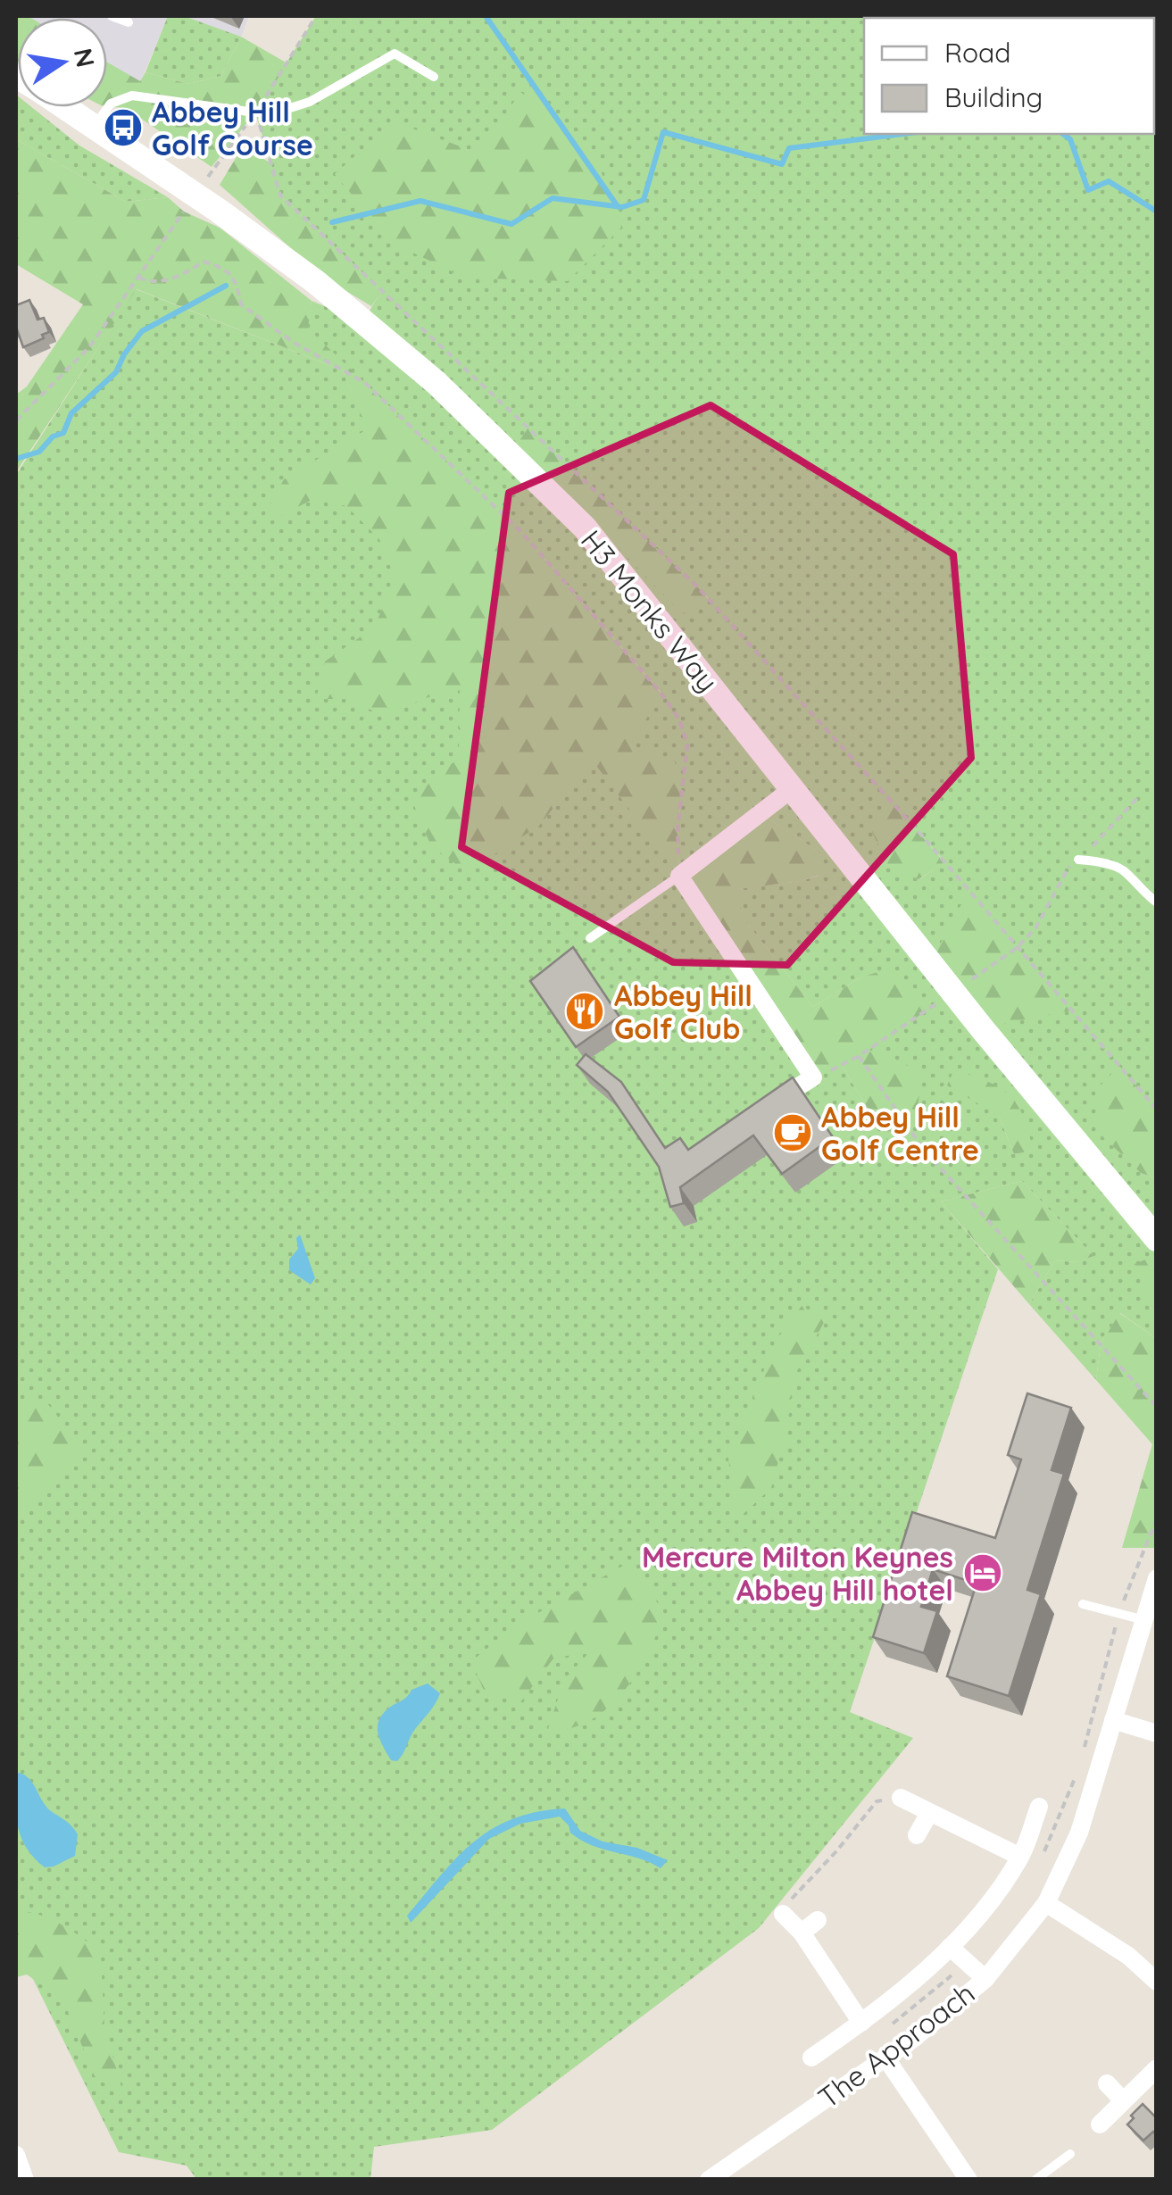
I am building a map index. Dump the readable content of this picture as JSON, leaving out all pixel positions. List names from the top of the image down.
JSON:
{
  "streets": {
    "street": ["H3 Monks Way", "The Approach"]
  },
  "places": {
    "bus stop": ["Abbey Hill Golf Course"],
    "restaurant": ["Abbey Hill Golf Club"],
    "cafe": ["Abbey Hill Golf Centre"],
    "hotel": ["Mercure Milton Keynes Abbey Hill hotel"]
  },
  "legend": ["Road", "Building"],
  "north": "right"
}
